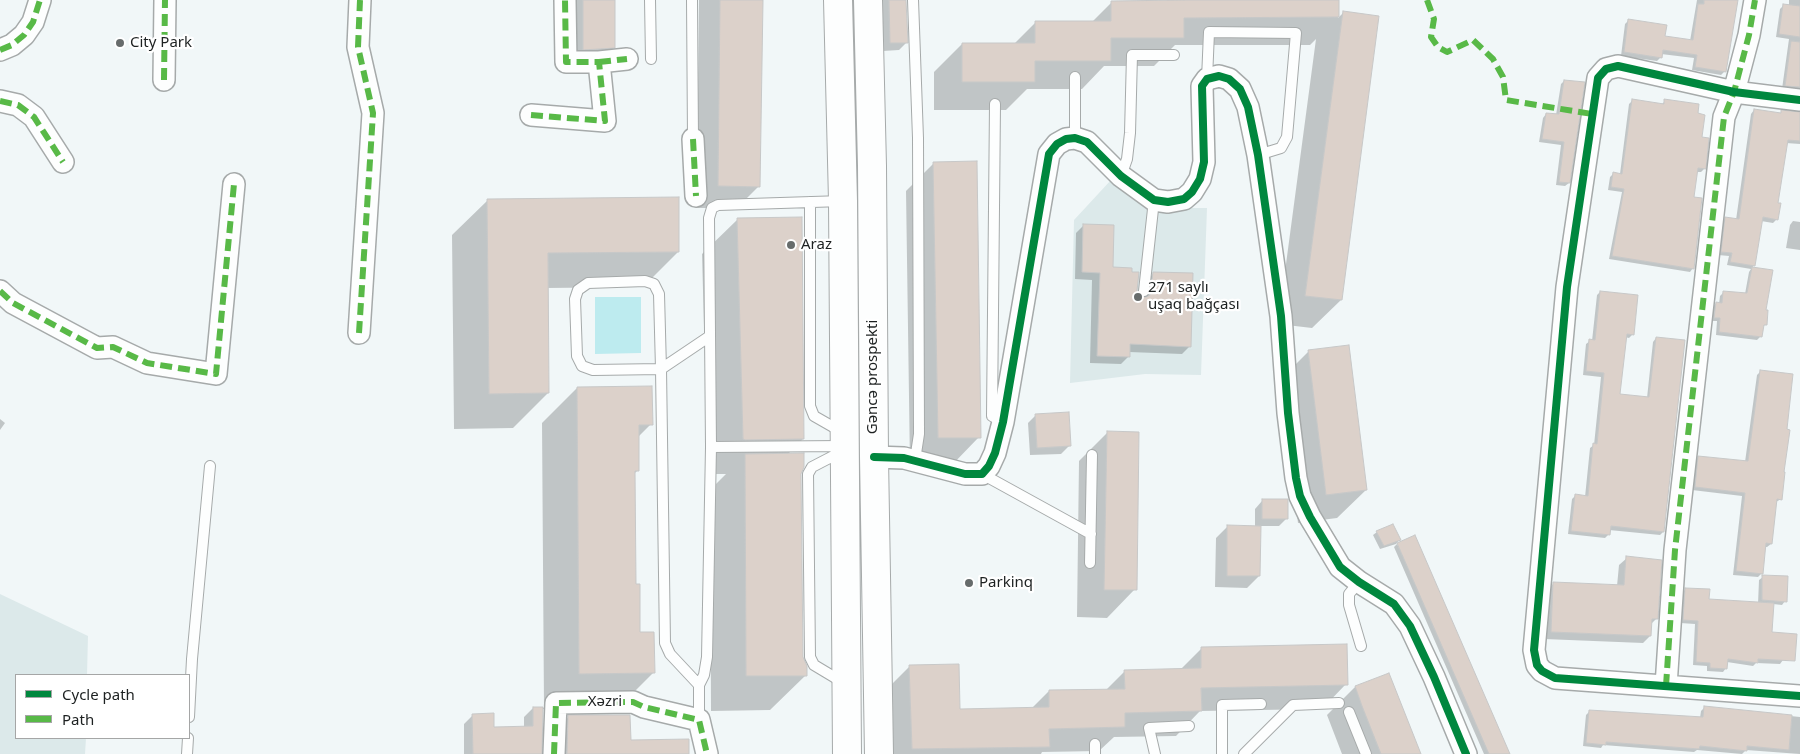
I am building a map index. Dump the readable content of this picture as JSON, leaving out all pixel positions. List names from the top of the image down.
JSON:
{
  "streets": {
    "main road": ["Gəncə prospekti"],
    "street": ["Xəzri"]
  },
  "places": [
    "City Park",
    "Araz",
    "271 saylı uşaq bağçası",
    "Parkinq"
  ],
  "legend": ["Cycle path", "Path"]
}
